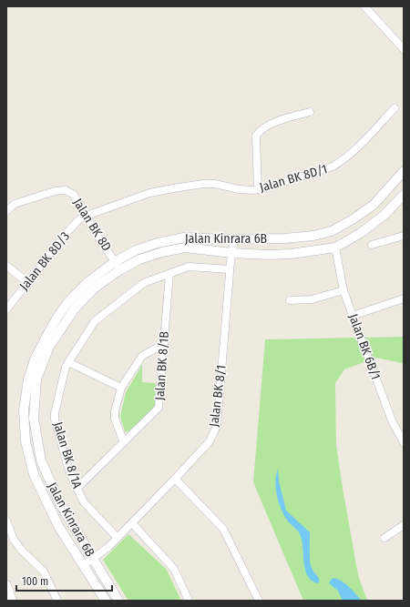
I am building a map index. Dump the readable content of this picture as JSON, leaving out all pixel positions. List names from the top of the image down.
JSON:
{
  "streets": {
    "street": [
      "Jalan BK 8D/1",
      "Jalan BK 8D",
      "Jalan Kinrara 6B",
      "Jalan BK 8D/3",
      "Jalan BK 6B/1",
      "Jalan BK 8/1B",
      "Jalan BK 8/1",
      "Jalan BK 8/1A"
    ]
  },
  "crossings": [
    ["Jalan BK 8D/1", "Jalan BK 8D"],
    ["Jalan BK 8D/1", "Jalan BK 8D/3"],
    ["Jalan BK 8D", "Jalan Kinrara 6B"],
    ["Jalan BK 8D", "Jalan BK 8D/3"],
    ["Jalan Kinrara 6B", "Jalan BK 6B/1"],
    ["Jalan Kinrara 6B", "Jalan BK 8/1"],
    ["Jalan BK 8/1B", "Jalan BK 8/1A"],
    ["Jalan BK 8/1", "Jalan BK 8/1A"]
  ],
  "scale_bar": "100 m"
}
